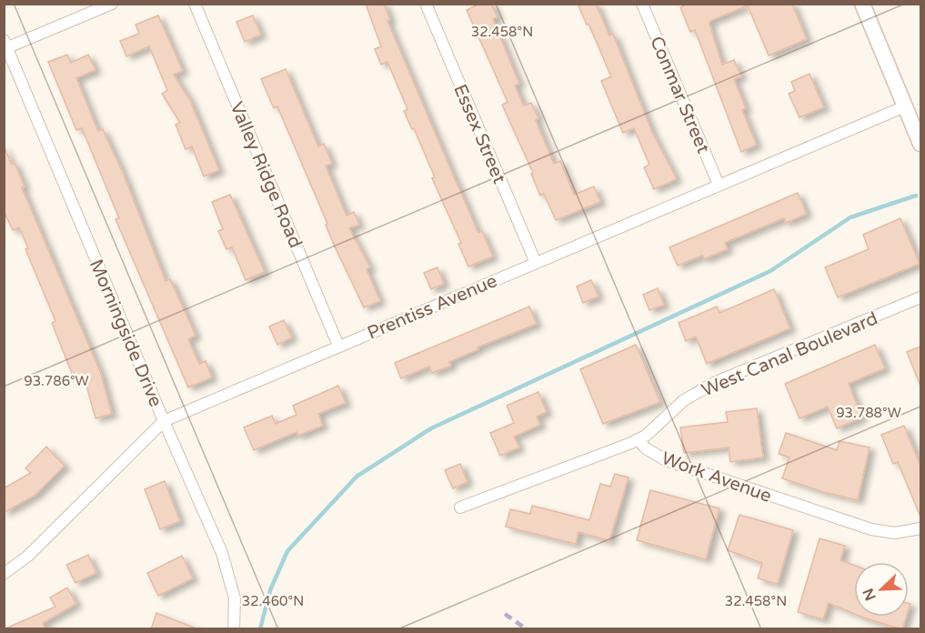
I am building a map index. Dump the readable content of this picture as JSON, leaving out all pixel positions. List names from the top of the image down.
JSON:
{
  "streets": {
    "street": [
      "Conmar Street",
      "Essex Street",
      "Valley Ridge Road",
      "Prentiss Avenue",
      "Morningside Drive",
      "West Canal Boulevard",
      "Work Avenue"
    ]
  },
  "crossings": [
    ["Conmar Street", "Prentiss Avenue"],
    ["Essex Street", "Prentiss Avenue"],
    ["Valley Ridge Road", "Prentiss Avenue"],
    ["Prentiss Avenue", "Morningside Drive"],
    ["West Canal Boulevard", "Work Avenue"]
  ],
  "north": "bottom left",
  "coordinates": [
    "32.458°N",
    "93.786°W",
    "93.788°W",
    "32.460°N"
  ]
}
